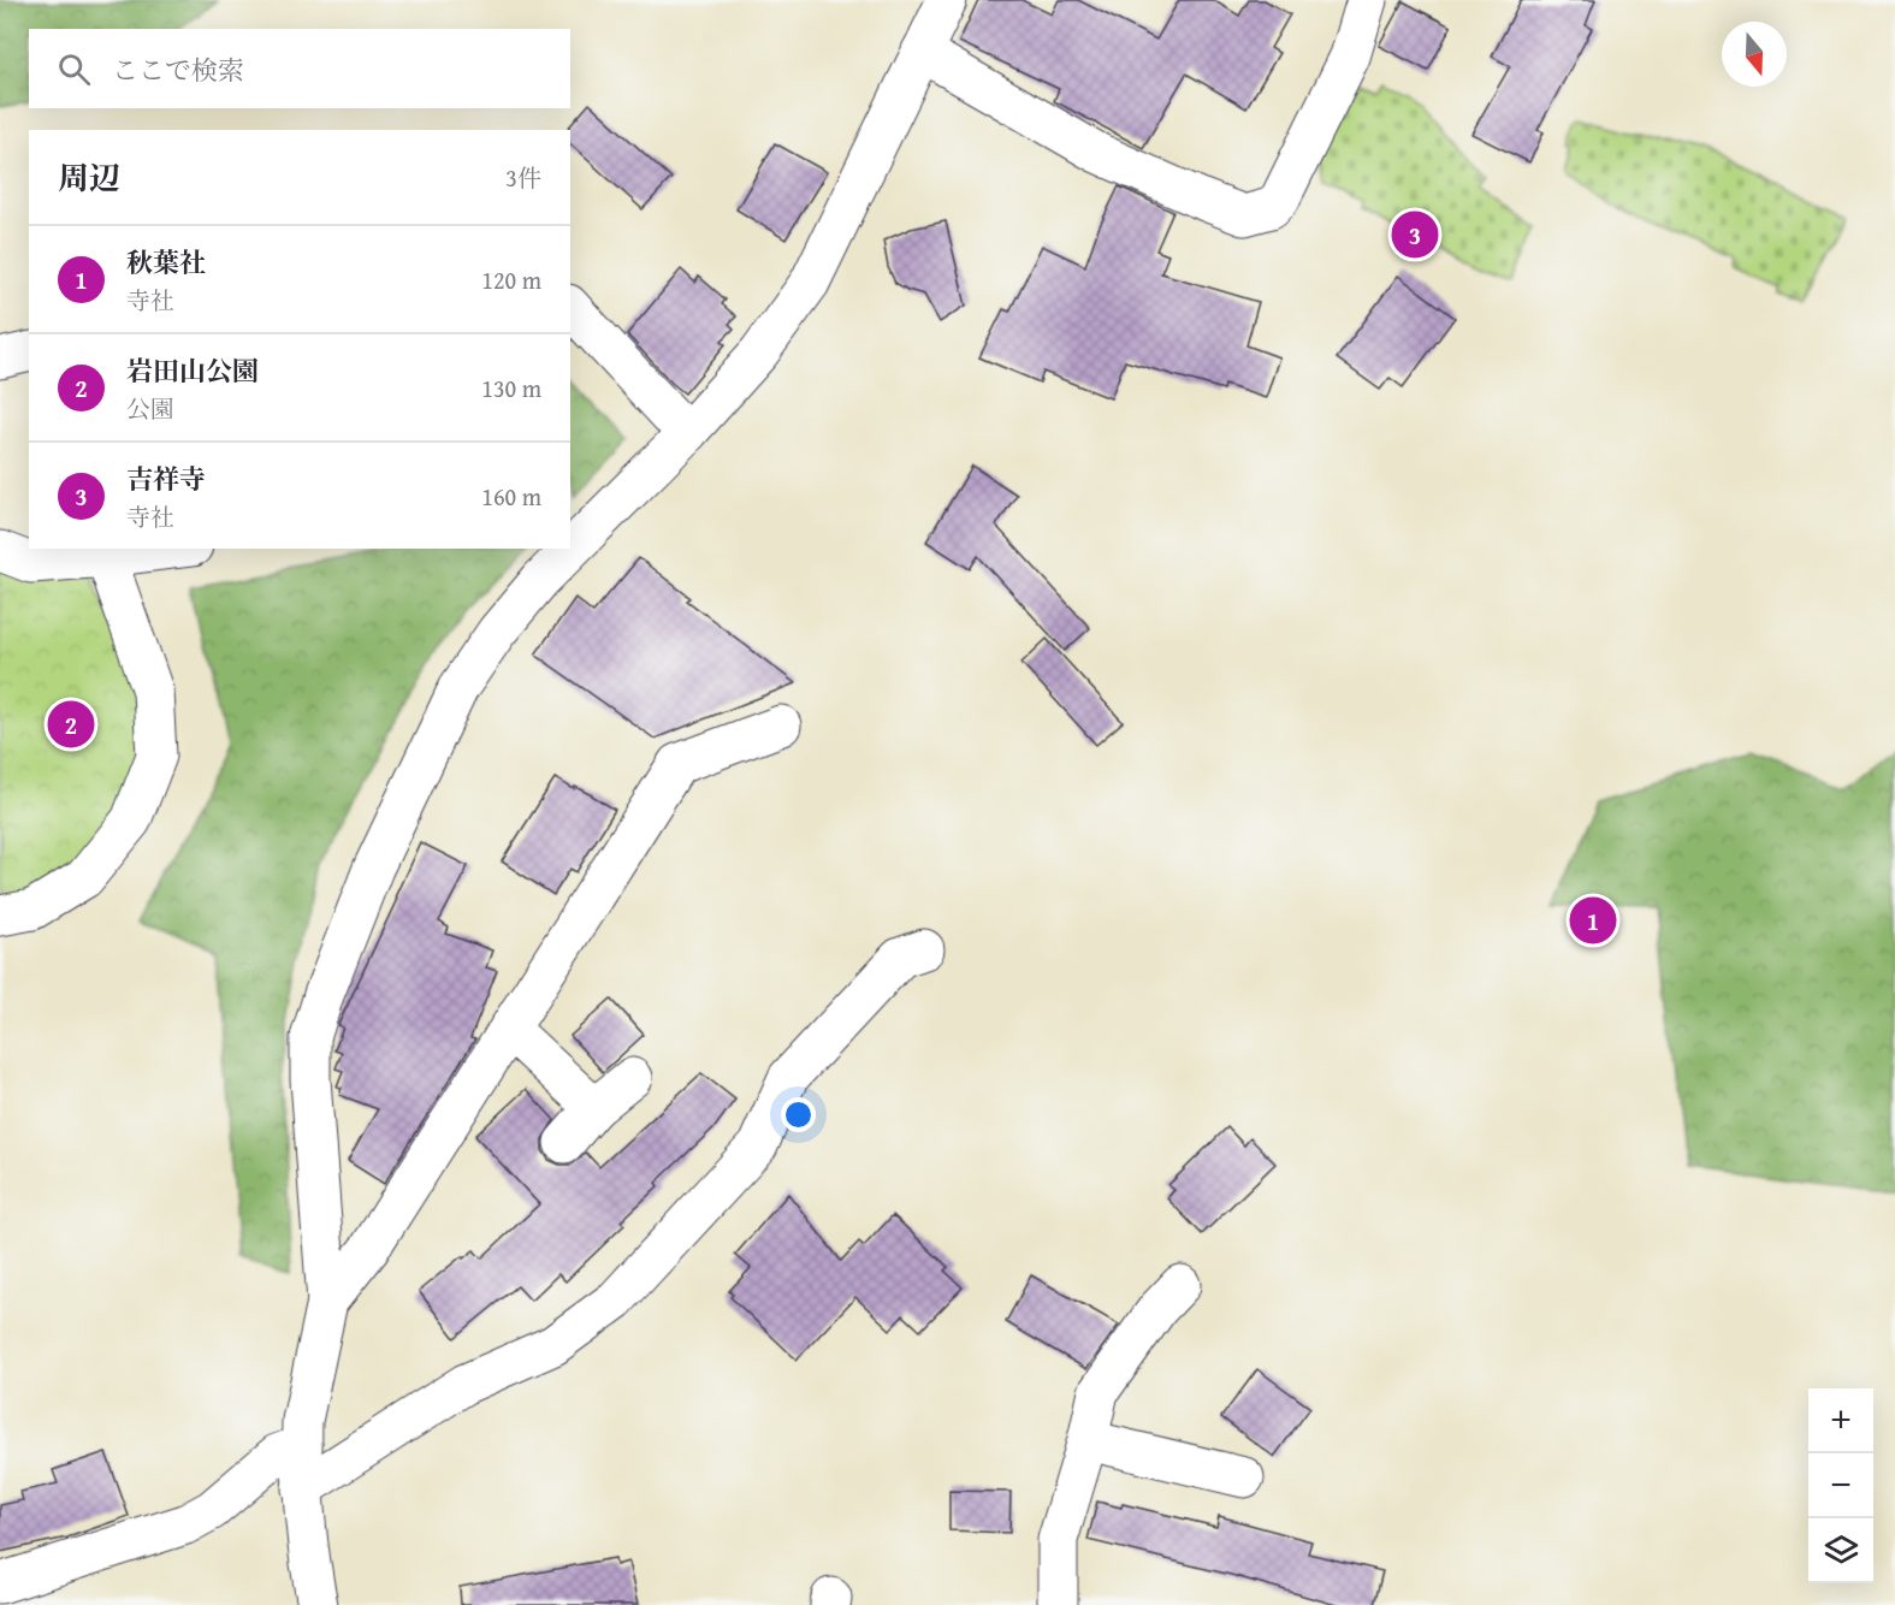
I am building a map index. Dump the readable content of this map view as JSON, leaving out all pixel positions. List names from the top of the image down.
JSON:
{
  "north": "bottom",
  "page": {
    "search": "ここで検索",
    "heading": ["周辺", "3件"],
    "pins": ["3", "2", "1"],
    "list": [
      {
        "mark": "1",
        "name": "秋葉社",
        "note": "寺社",
        "value": "120 m"
      },
      {
        "mark": "2",
        "name": "岩田山公園",
        "note": "公園",
        "value": "130 m"
      },
      {
        "mark": "3",
        "name": "吉祥寺",
        "note": "寺社",
        "value": "160 m"
      }
    ],
    "map_buttons": ["+", "−"]
  }
}
